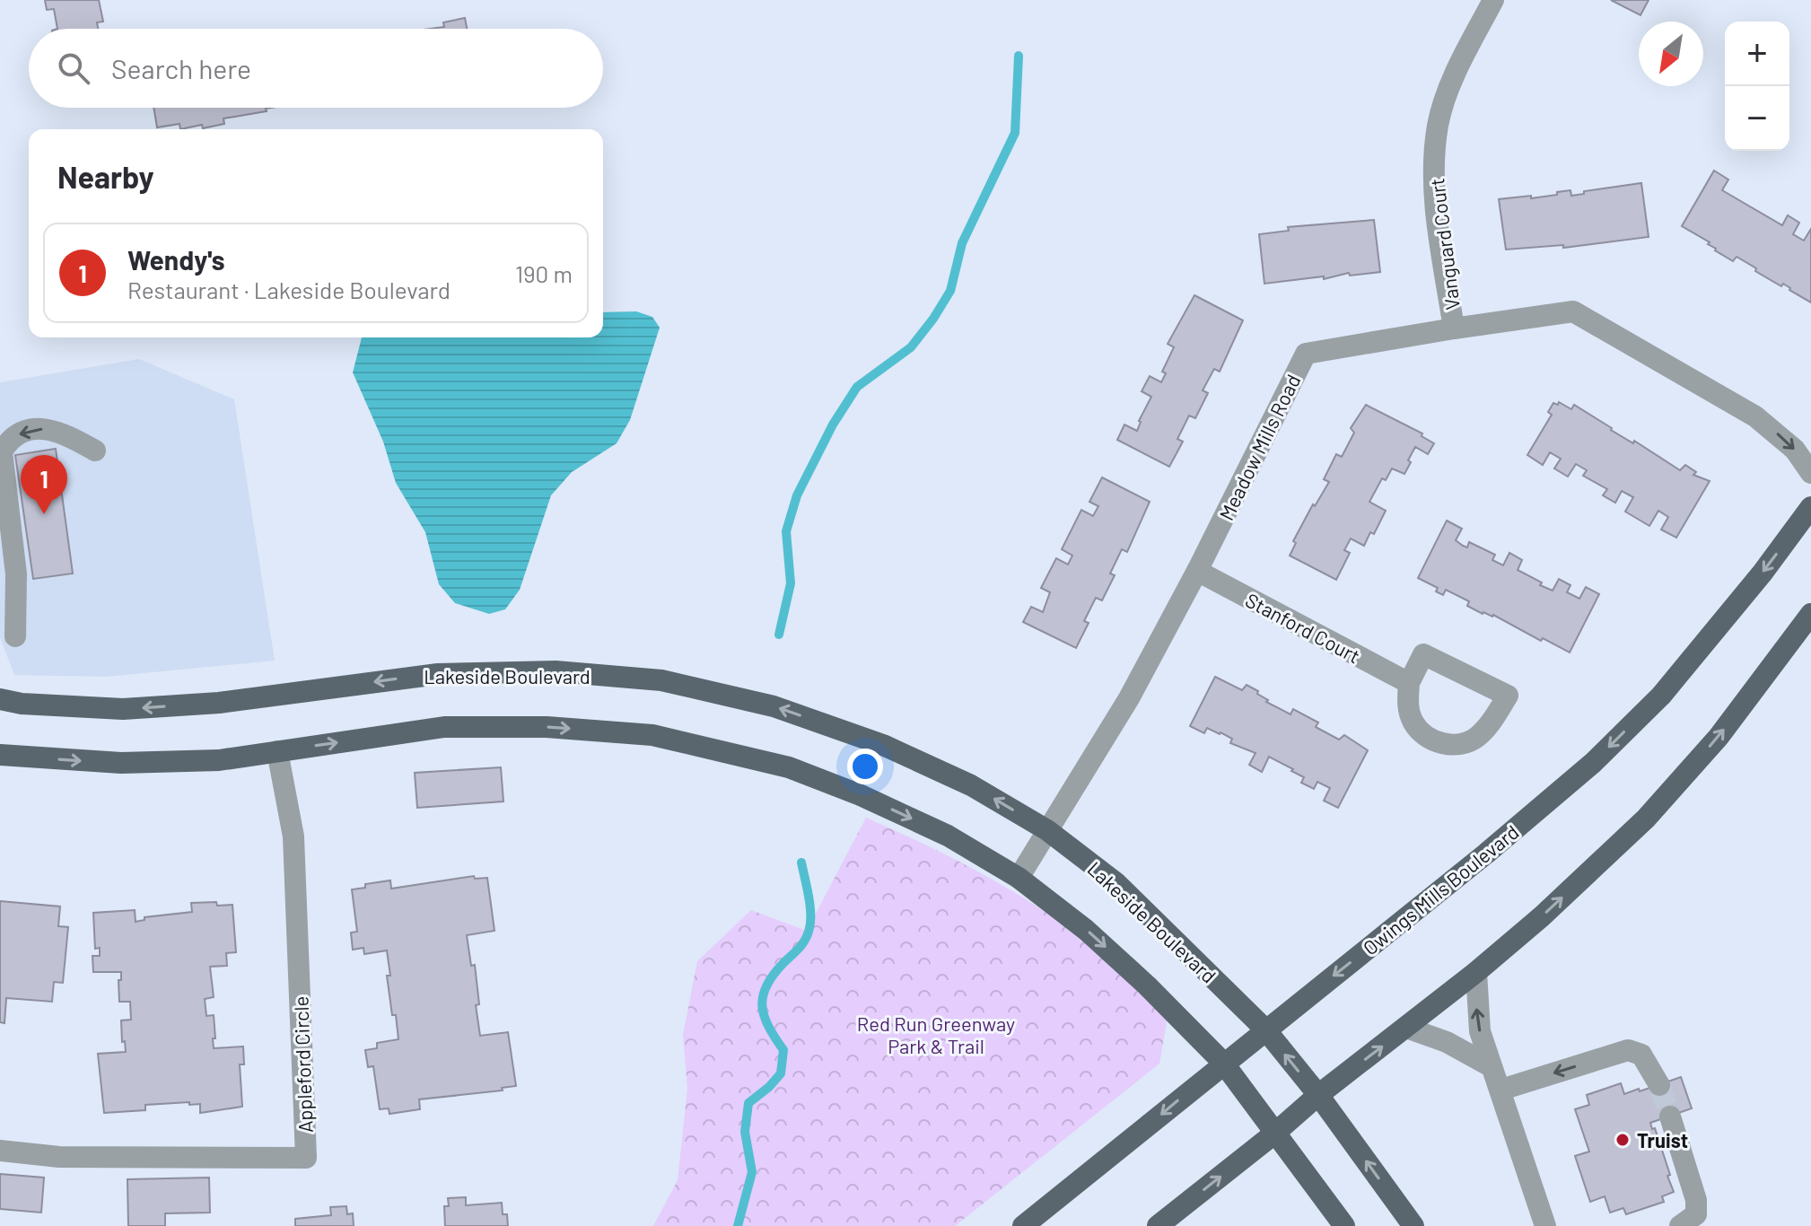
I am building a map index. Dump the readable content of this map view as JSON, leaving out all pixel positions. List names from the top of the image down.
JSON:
{
  "streets": {
    "main road": ["Lakeside Boulevard", "Owings Mills Boulevard"],
    "street": [
      "Vanguard Court",
      "Meadow Mills Road",
      "Stanford Court",
      "Appleford Circle"
    ]
  },
  "crossings": [
    ["Vanguard Court", "Meadow Mills Road"],
    ["Meadow Mills Road", "Stanford Court"],
    ["Meadow Mills Road", "Lakeside Boulevard"],
    ["Lakeside Boulevard", "Owings Mills Boulevard"]
  ],
  "parks": ["Red Run Greenway Park & Trail"],
  "places": ["Truist"],
  "north": "bottom left",
  "page": {
    "map_buttons": ["+", "−"],
    "search": "Search here",
    "heading": "Nearby",
    "list": [
      {
        "mark": "1",
        "name": "Wendy's",
        "note": "Restaurant · Lakeside Boulevard",
        "value": "190 m"
      }
    ],
    "pins": "1"
  }
}
